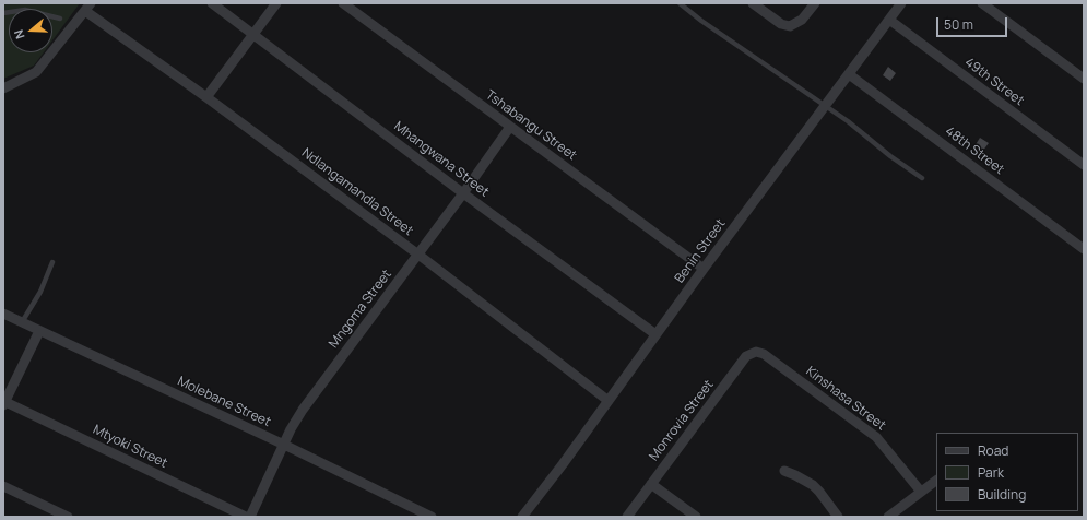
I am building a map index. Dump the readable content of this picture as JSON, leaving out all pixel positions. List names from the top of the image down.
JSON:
{
  "streets": {
    "street": [
      "49th Street",
      "Tshabangu Street",
      "48th Street",
      "Mhangwana Street",
      "Ndlangamandla Street",
      "Benin Street",
      "Mngoma Street",
      "Kinshasa Street",
      "Molebane Street",
      "Monrovia Street",
      "Mtyoki Street"
    ]
  },
  "crossings": [
    ["49th Street", "Benin Street"],
    ["Tshabangu Street", "Benin Street"],
    ["Tshabangu Street", "Mngoma Street"],
    ["48th Street", "Benin Street"],
    ["Mhangwana Street", "Benin Street"],
    ["Mhangwana Street", "Mngoma Street"],
    ["Ndlangamandla Street", "Benin Street"],
    ["Ndlangamandla Street", "Mngoma Street"],
    ["Mngoma Street", "Molebane Street"],
    ["Kinshasa Street", "Monrovia Street"]
  ],
  "legend": ["Road", "Park", "Building"],
  "scale_bar": "50 m",
  "north": "left"
}
